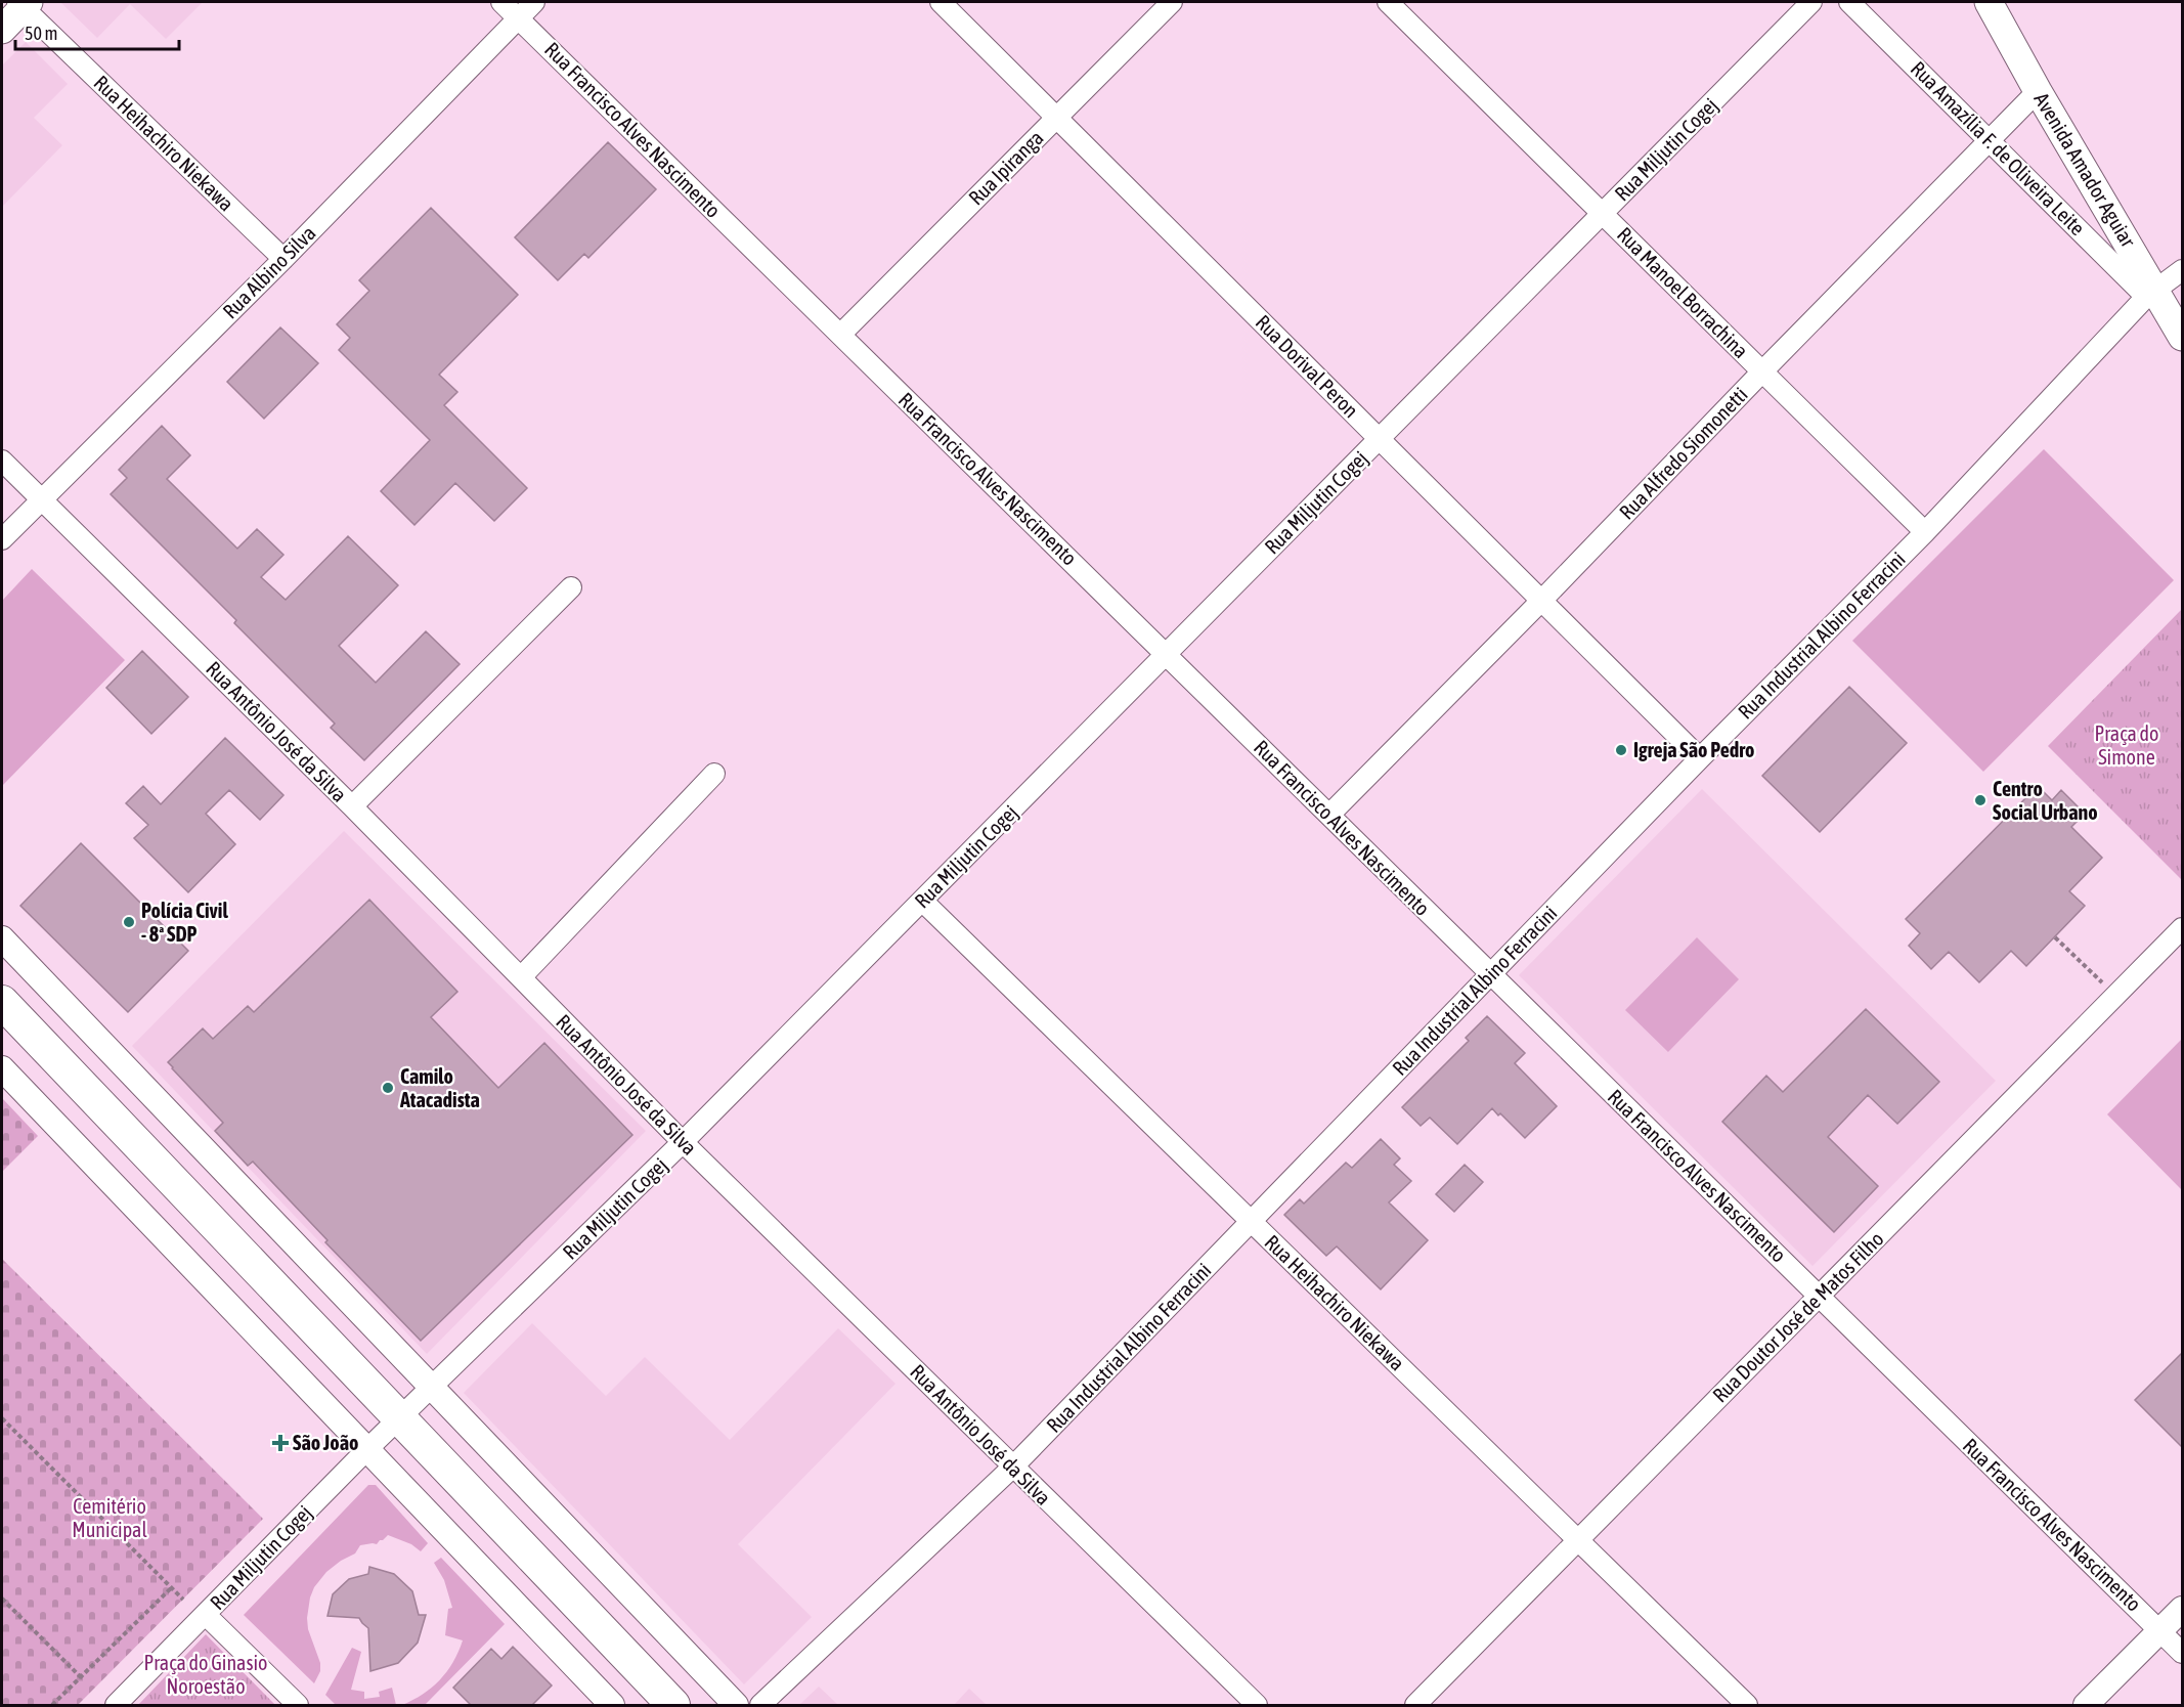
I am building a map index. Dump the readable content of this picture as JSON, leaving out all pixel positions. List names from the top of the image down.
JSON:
{
  "streets": {
    "main road": ["Avenida Amador Aguiar"],
    "street": [
      "Rua Francisco Alves Nascimento",
      "Rua Heihachiro Niekawa",
      "Rua Amazília F. de Oliveira Leite",
      "Rua Miljutin Cogej",
      "Rua Ipiranga",
      "Rua Albino Silva",
      "Rua Manoel Borrachina",
      "Rua Dorival Peron",
      "Rua Alfredo Siomonetti",
      "Rua Industrial Albino Ferracini",
      "Rua Antônio José da Silva",
      "Rua Doutor José de Matos Filho"
    ]
  },
  "crossings": [
    ["Rua Francisco Alves Nascimento", "Rua Miljutin Cogej"],
    ["Rua Francisco Alves Nascimento", "Rua Ipiranga"],
    ["Rua Francisco Alves Nascimento", "Rua Albino Silva"],
    ["Rua Francisco Alves Nascimento", "Rua Alfredo Siomonetti"],
    ["Rua Francisco Alves Nascimento", "Rua Industrial Albino Ferracini"],
    ["Rua Francisco Alves Nascimento", "Rua Doutor José de Matos Filho"],
    ["Rua Heihachiro Niekawa", "Rua Miljutin Cogej"],
    ["Rua Heihachiro Niekawa", "Rua Albino Silva"],
    ["Rua Heihachiro Niekawa", "Rua Industrial Albino Ferracini"],
    ["Rua Heihachiro Niekawa", "Rua Doutor José de Matos Filho"],
    ["Rua Amazília F. de Oliveira Leite", "Avenida Amador Aguiar"],
    ["Rua Amazília F. de Oliveira Leite", "Rua Alfredo Siomonetti"],
    ["Rua Amazília F. de Oliveira Leite", "Rua Industrial Albino Ferracini"],
    ["Rua Miljutin Cogej", "Rua Manoel Borrachina"],
    ["Rua Miljutin Cogej", "Rua Dorival Peron"],
    ["Rua Miljutin Cogej", "Rua Antônio José da Silva"],
    ["Rua Ipiranga", "Rua Dorival Peron"],
    ["Avenida Amador Aguiar", "Rua Alfredo Siomonetti"],
    ["Avenida Amador Aguiar", "Rua Industrial Albino Ferracini"],
    ["Rua Albino Silva", "Rua Antônio José da Silva"],
    ["Rua Manoel Borrachina", "Rua Alfredo Siomonetti"],
    ["Rua Manoel Borrachina", "Rua Industrial Albino Ferracini"],
    ["Rua Dorival Peron", "Rua Alfredo Siomonetti"],
    ["Rua Dorival Peron", "Rua Industrial Albino Ferracini"],
    ["Rua Industrial Albino Ferracini", "Rua Antônio José da Silva"]
  ],
  "parks": ["Praça do Simone", "Cemitério Municipal", "Praça do Ginasio Noroestão"],
  "places": {
    "other": [
      "Igreja São Pedro",
      "Centro Social Urbano",
      "Polícia Civil - 8ª SDP",
      "Camilo Atacadista"
    ],
    "health": ["São João"]
  },
  "scale_bar": "50 m"
}
